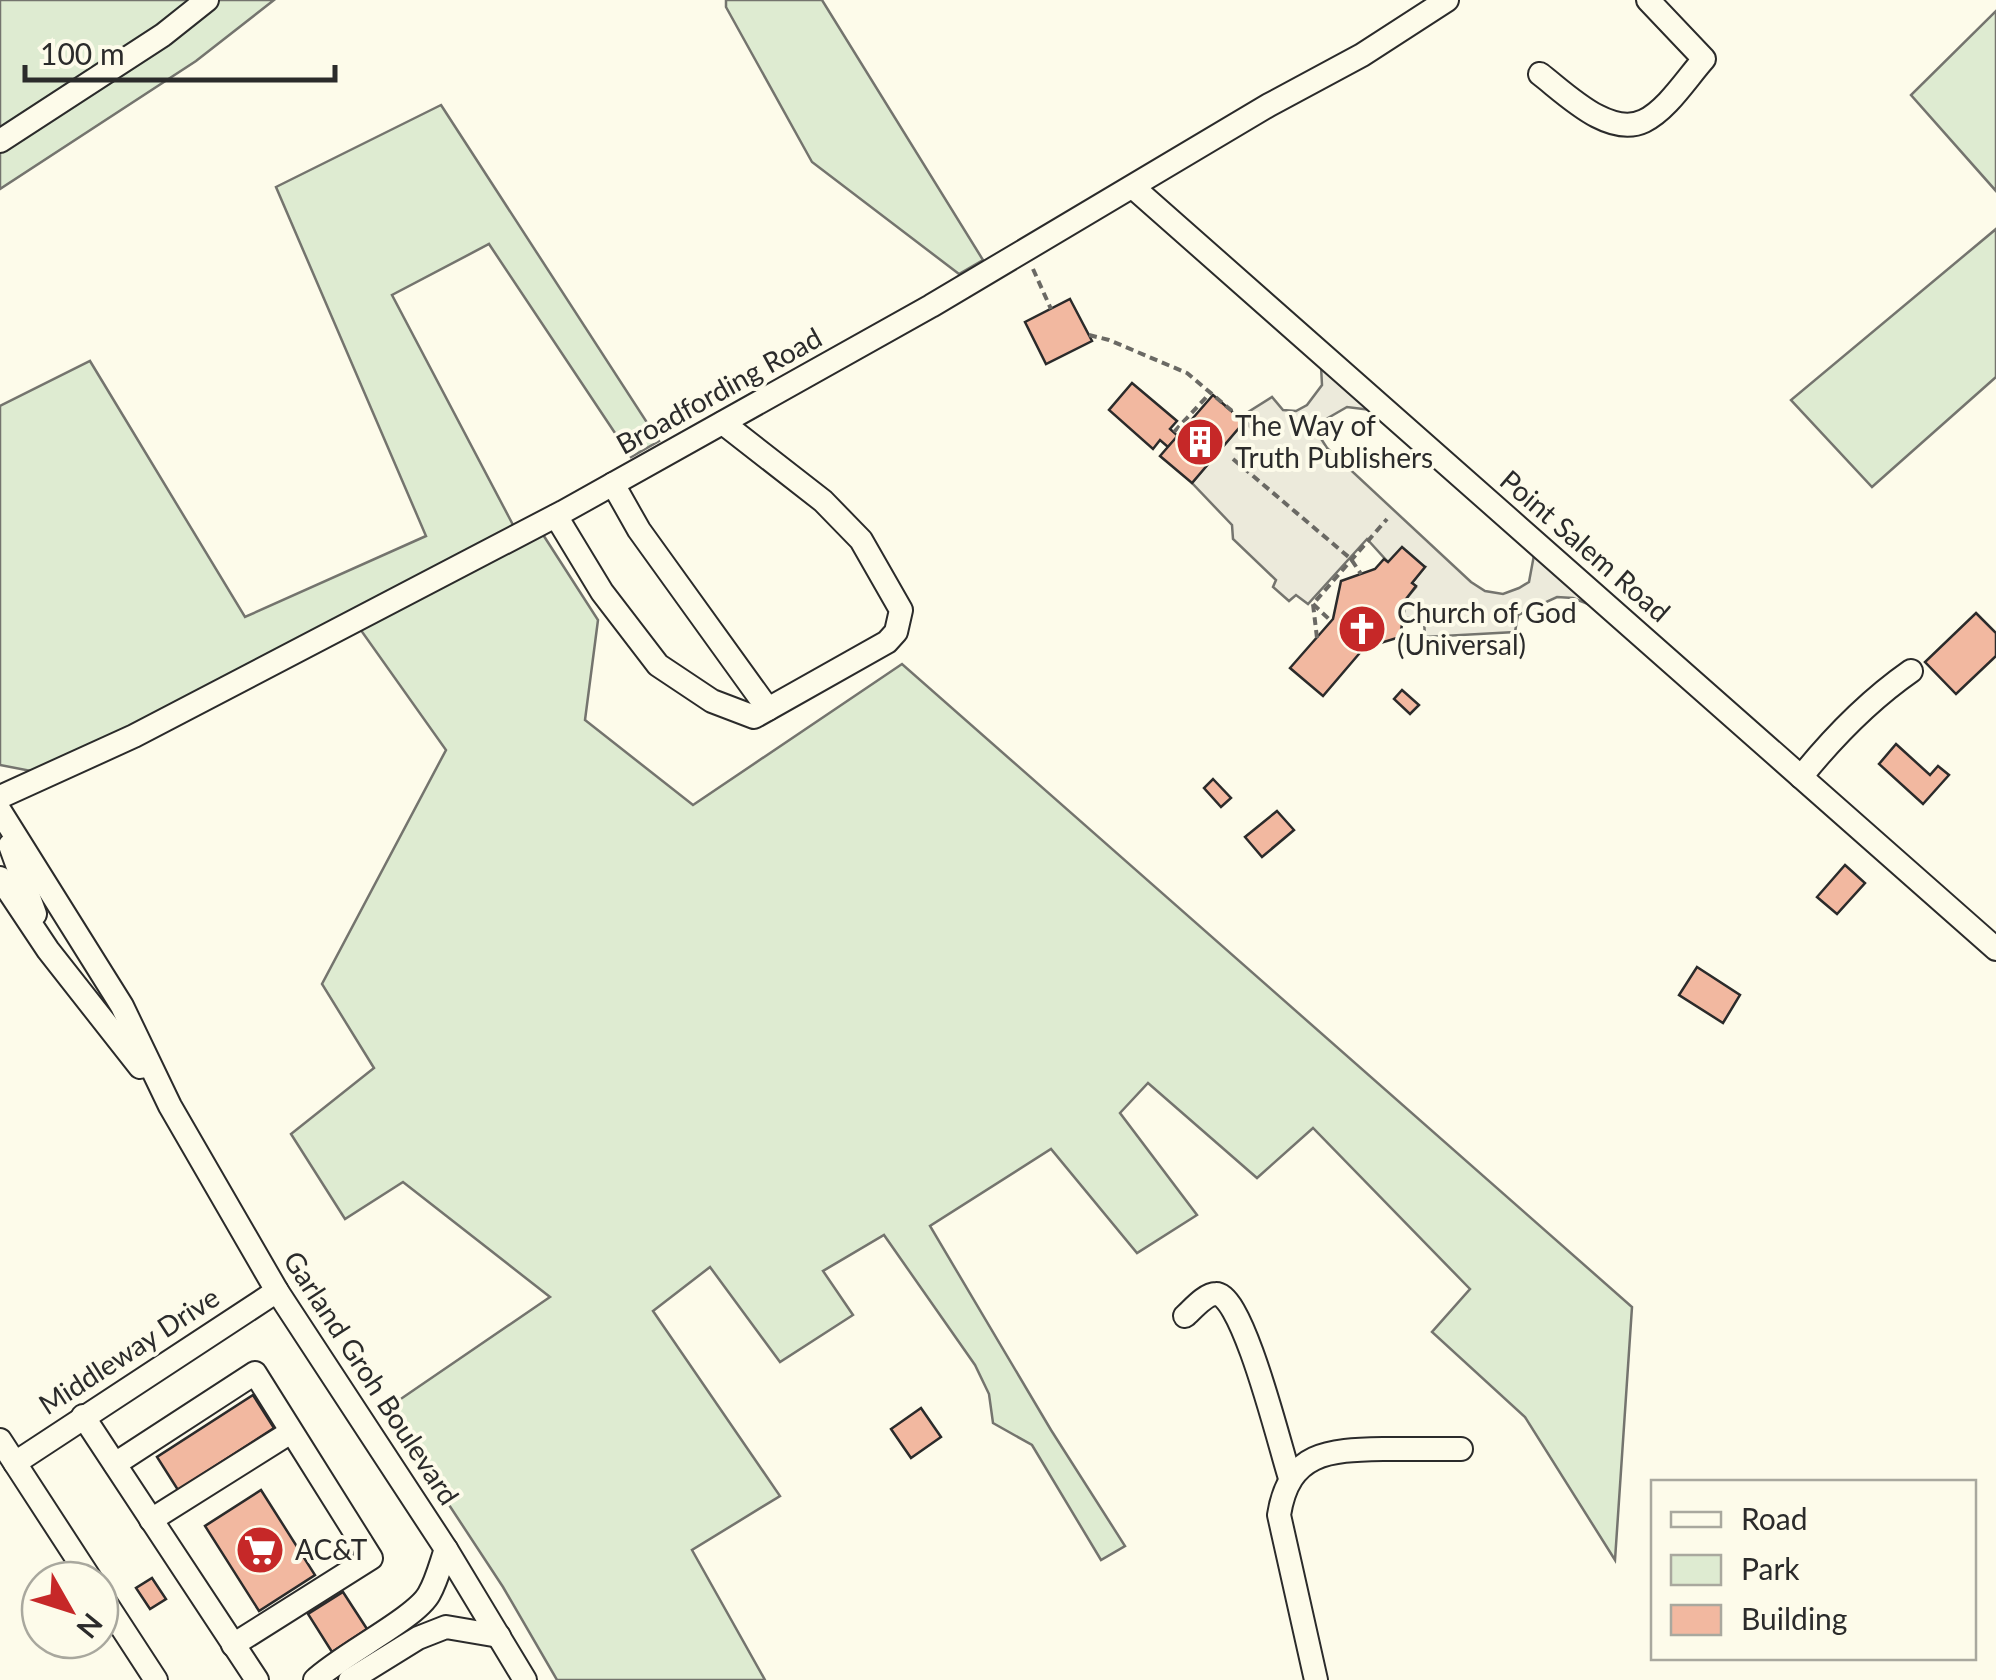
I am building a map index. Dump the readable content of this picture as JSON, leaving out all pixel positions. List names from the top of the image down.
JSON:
{
  "streets": {
    "street": [
      "Broadfording Road",
      "Point Salem Road",
      "Middleway Drive",
      "Garland Groh Boulevard"
    ]
  },
  "crossings": [
    ["Broadfording Road", "Point Salem Road"],
    ["Middleway Drive", "Garland Groh Boulevard"]
  ],
  "places": {
    "building": ["The Way of Truth Publishers"],
    "church": ["Church of God (Universal)"],
    "supermarket": ["AC&T"]
  },
  "legend": ["Road", "Park", "Building"],
  "scale_bar": "100 m",
  "north": "bottom right"
}
